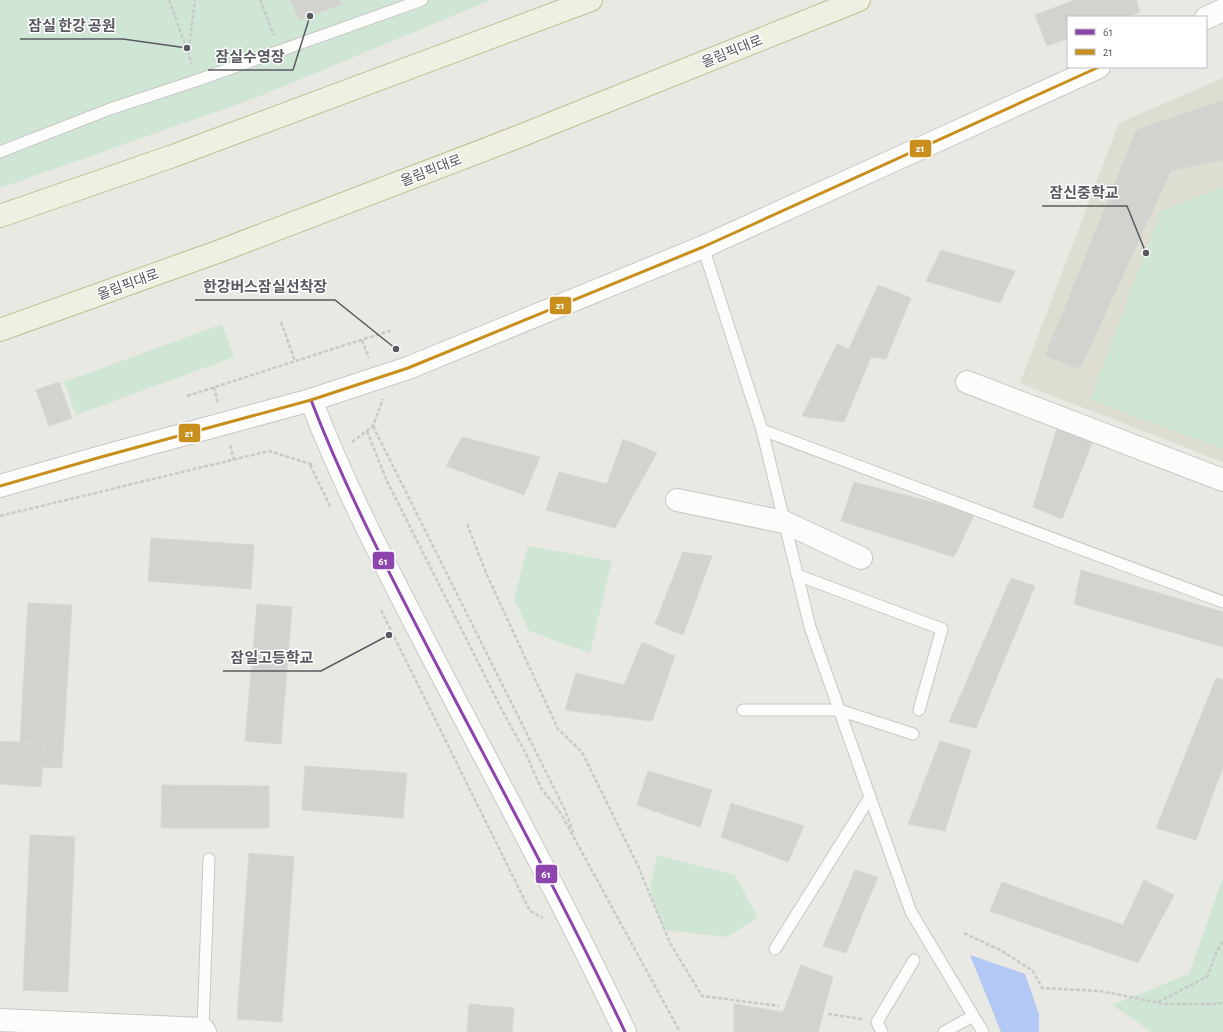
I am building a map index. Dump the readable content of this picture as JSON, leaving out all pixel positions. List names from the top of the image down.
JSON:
{
  "streets": {
    "highway": ["올림픽대로"]
  },
  "places": [
    "잠실수영장",
    "잠실 한강 공원",
    "잠신중학교",
    "한강버스잠실선착장",
    "잠일고등학교"
  ],
  "lines": ["transit line 21", "transit line 61"],
  "legend": ["61", "21"]
}
